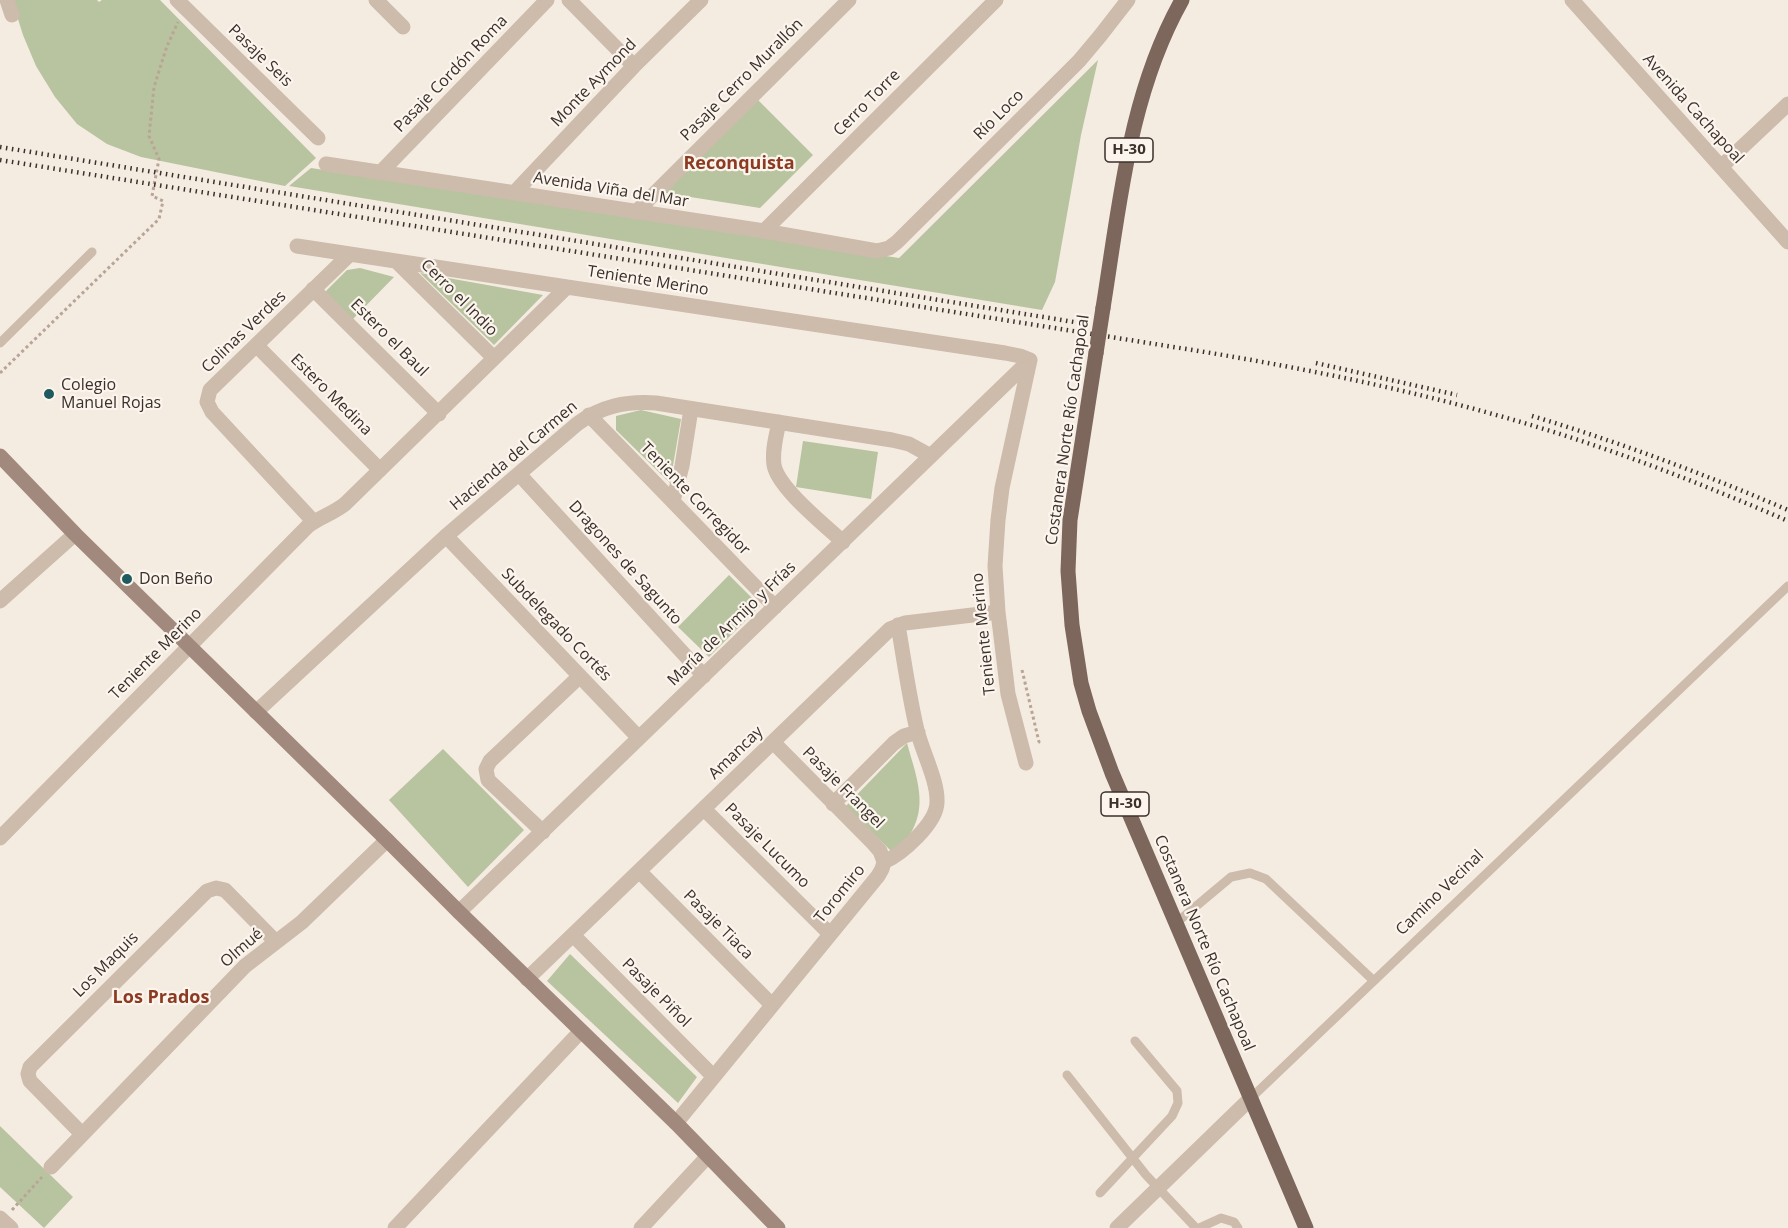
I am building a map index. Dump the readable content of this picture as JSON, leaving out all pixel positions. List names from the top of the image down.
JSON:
{
  "streets": {
    "main road": ["H-30", "Costanera Norte Río Cachapoal"],
    "street": [
      "Pasaje Seis",
      "Pasaje Cordón Roma",
      "Pasaje Cerro Murallón",
      "Monte Aymond",
      "Cerro Torre",
      "Avenida Cachapoal",
      "Río Loco",
      "Avenida Viña del Mar",
      "Teniente Merino",
      "Cerro el Indio",
      "Colinas Verdes",
      "Estero el Baul",
      "Estero Medina",
      "Hacienda del Carmen",
      "Teniente Corregidor",
      "Dragones de Sagunto",
      "María de Armijo y Frías",
      "Subdelegado Cortés",
      "Amancay",
      "Pasaje Frangel",
      "Pasaje Lucumo",
      "Camino Vecinal",
      "Toromiro",
      "Pasaje Tiaca",
      "Olmué",
      "Los Maquis",
      "Pasaje Piñol"
    ]
  },
  "crossings": [
    ["Pasaje Cordón Roma", "Avenida Viña del Mar"],
    ["Pasaje Cerro Murallón", "Avenida Viña del Mar"],
    ["Monte Aymond", "Avenida Viña del Mar"],
    ["Cerro Torre", "Avenida Viña del Mar"],
    ["Río Loco", "Avenida Viña del Mar"],
    ["Teniente Merino", "Cerro el Indio"],
    ["Teniente Merino", "Colinas Verdes"],
    ["Teniente Merino", "Estero el Baul"],
    ["Teniente Merino", "Estero Medina"],
    ["Teniente Merino", "María de Armijo y Frías"],
    ["Teniente Merino", "Amancay"],
    ["Colinas Verdes", "Estero el Baul"],
    ["Colinas Verdes", "Estero Medina"],
    ["Costanera Norte Río Cachapoal", "Camino Vecinal"],
    ["Hacienda del Carmen", "Teniente Corregidor"],
    ["Hacienda del Carmen", "Dragones de Sagunto"],
    ["Hacienda del Carmen", "María de Armijo y Frías"],
    ["Hacienda del Carmen", "Subdelegado Cortés"],
    ["Teniente Corregidor", "María de Armijo y Frías"],
    ["Dragones de Sagunto", "María de Armijo y Frías"],
    ["María de Armijo y Frías", "Subdelegado Cortés"],
    ["Amancay", "Pasaje Frangel"],
    ["Amancay", "Pasaje Lucumo"],
    ["Amancay", "Toromiro"],
    ["Amancay", "Pasaje Tiaca"],
    ["Amancay", "Pasaje Piñol"],
    ["Pasaje Frangel", "Toromiro"],
    ["Pasaje Lucumo", "Toromiro"],
    ["Toromiro", "Pasaje Tiaca"],
    ["Toromiro", "Pasaje Piñol"],
    ["Olmué", "Los Maquis"]
  ],
  "districts": ["Reconquista", "Los Prados"],
  "places": ["Colegio Manuel Rojas", "Don Beño"]
}
